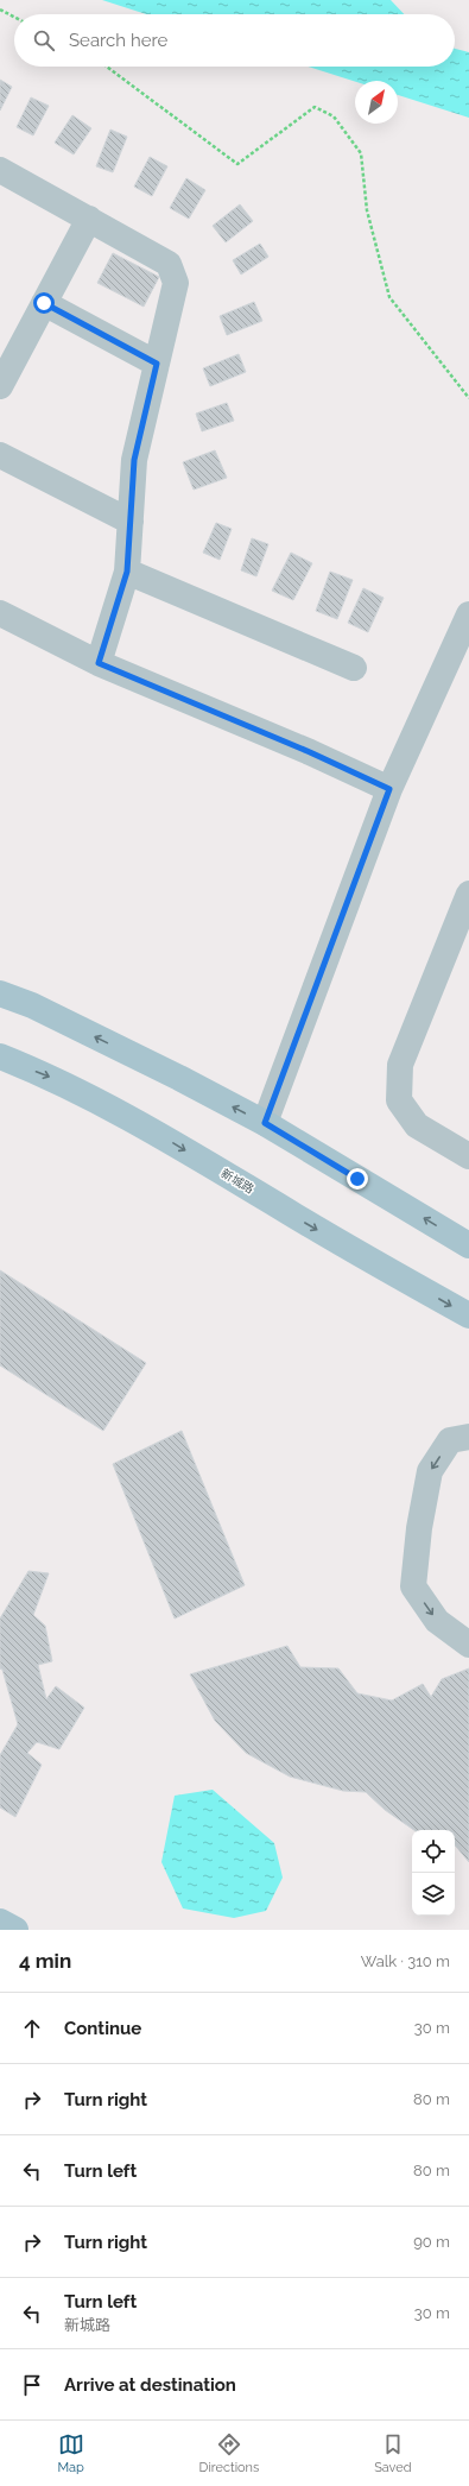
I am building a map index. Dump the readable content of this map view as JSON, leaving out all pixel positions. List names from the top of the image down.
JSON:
{
  "streets": {
    "main road": ["新城路"]
  },
  "north": "top right",
  "page": {
    "search": "Search here",
    "heading": ["4 min", "Walk · 310 m"],
    "list": [
      ["Continue", "30 m"],
      ["Turn right", "80 m"],
      ["Turn left", "80 m"],
      ["Turn right", "90 m"],
      ["Turn left", "新城路", "30 m"],
      "Arrive at destination"
    ],
    "nav": ["Map", "Directions", "Saved"]
  }
}
